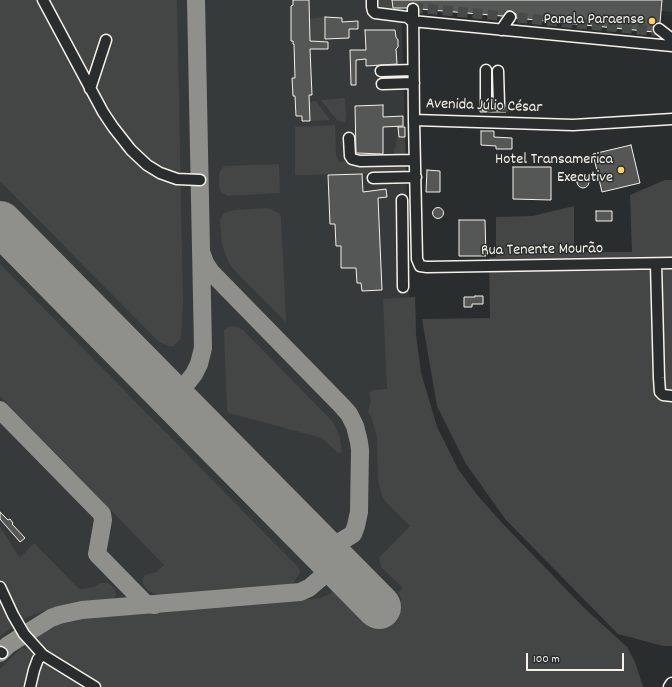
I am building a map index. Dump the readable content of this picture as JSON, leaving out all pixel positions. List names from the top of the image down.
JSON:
{
  "streets": {
    "street": ["Avenida Júlio César", "Rua Tenente Mourão"]
  },
  "places": ["Panela Paraense", "Hotel Transamerica Executive"],
  "scale_bar": "100 m"
}
